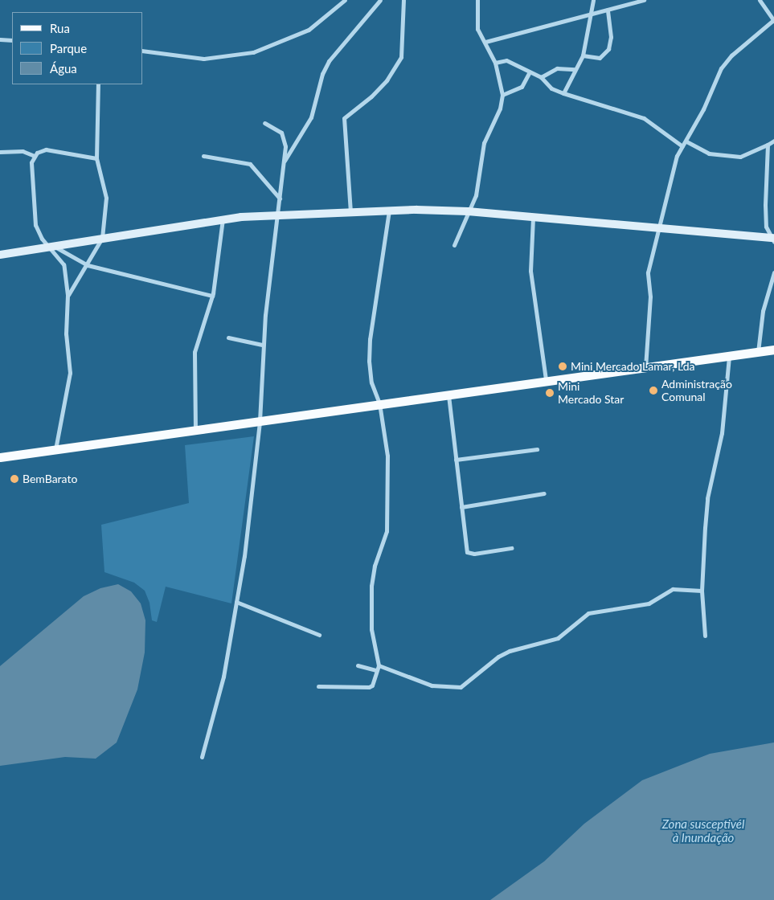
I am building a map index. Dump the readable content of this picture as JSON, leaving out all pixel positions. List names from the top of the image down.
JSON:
{
  "water": ["Zona susceptivél à Inundação"],
  "places": [
    "Mini Mercado Lamar, Lda",
    "Administração Comunal",
    "Mini Mercado Star",
    "BemBarato"
  ],
  "legend": ["Rua", "Parque", "Água"]
}
